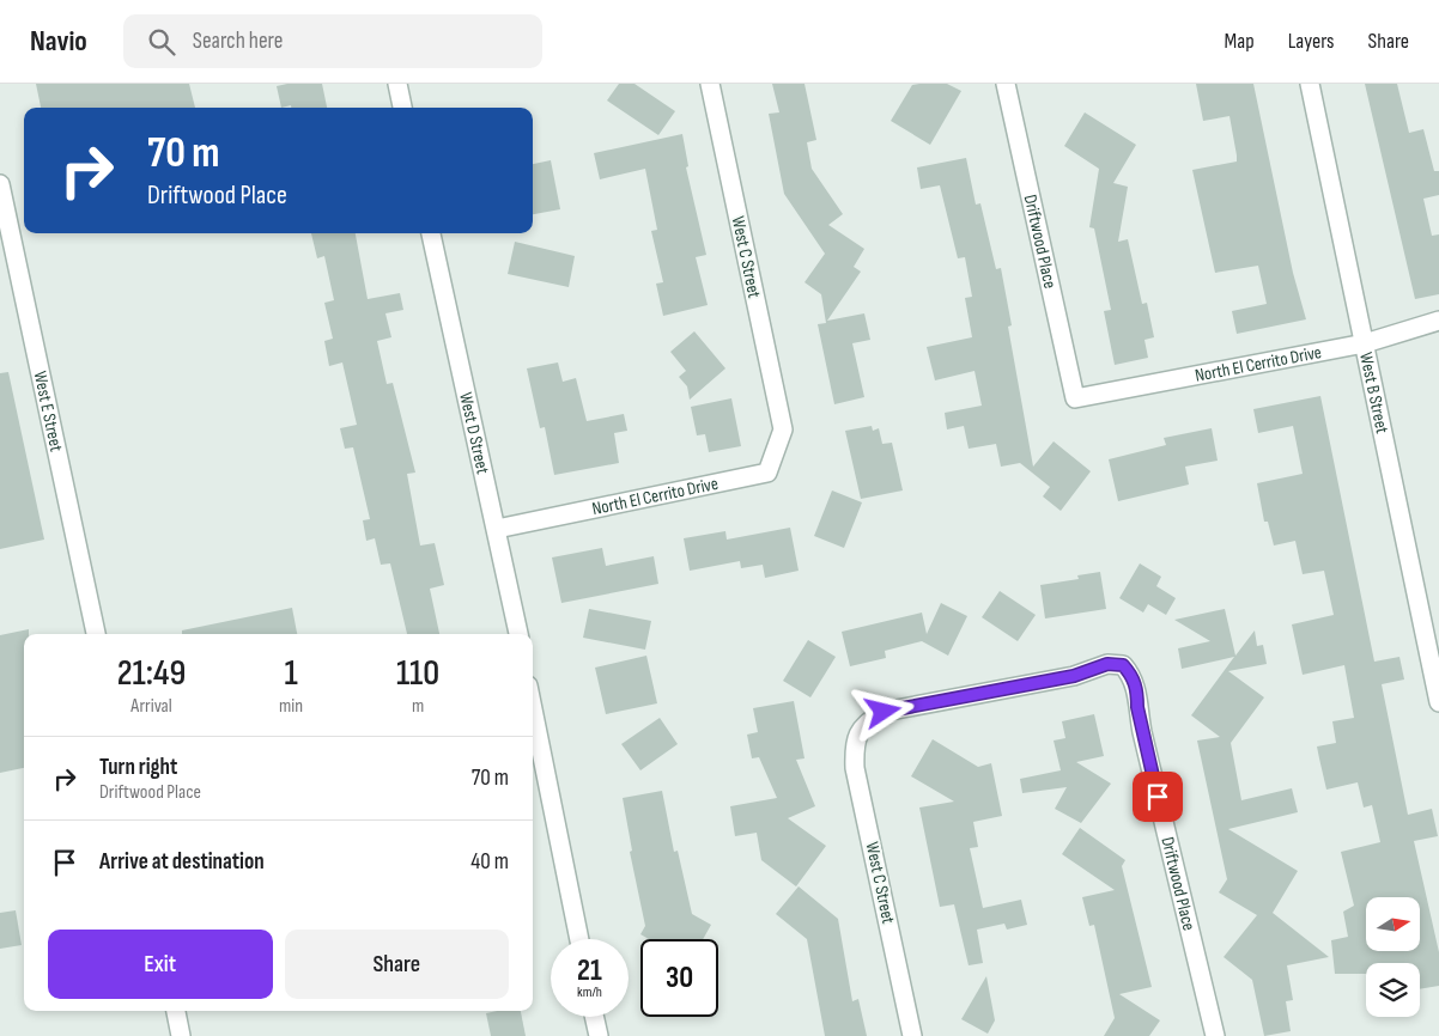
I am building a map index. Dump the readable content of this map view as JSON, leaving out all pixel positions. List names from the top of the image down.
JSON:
{
  "streets": {
    "street": [
      "Driftwood Place",
      "West C Street",
      "North El Cerrito Drive",
      "West B Street",
      "West E Street",
      "West D Street"
    ]
  },
  "crossings": [
    ["Driftwood Place", "West C Street"],
    ["Driftwood Place", "North El Cerrito Drive"],
    ["West C Street", "North El Cerrito Drive"],
    ["North El Cerrito Drive", "West B Street"],
    ["North El Cerrito Drive", "West D Street"]
  ],
  "north": "right",
  "page": {
    "header": "Navio",
    "search": "Search here",
    "nav": ["Map", "Layers", "Share"],
    "turn": ["70 m", "Driftwood Place"],
    "eta": [
      "21:49",
      "Arrival",
      "1",
      "min",
      "110",
      "m"
    ],
    "list": [
      {
        "name": "Turn right",
        "note": "Driftwood Place",
        "value": "70 m"
      },
      {
        "name": "Arrive at destination",
        "value": "40 m"
      }
    ],
    "buttons": ["Exit", "Share"],
    "speed": "21 km/h",
    "limit": "30"
  }
}
